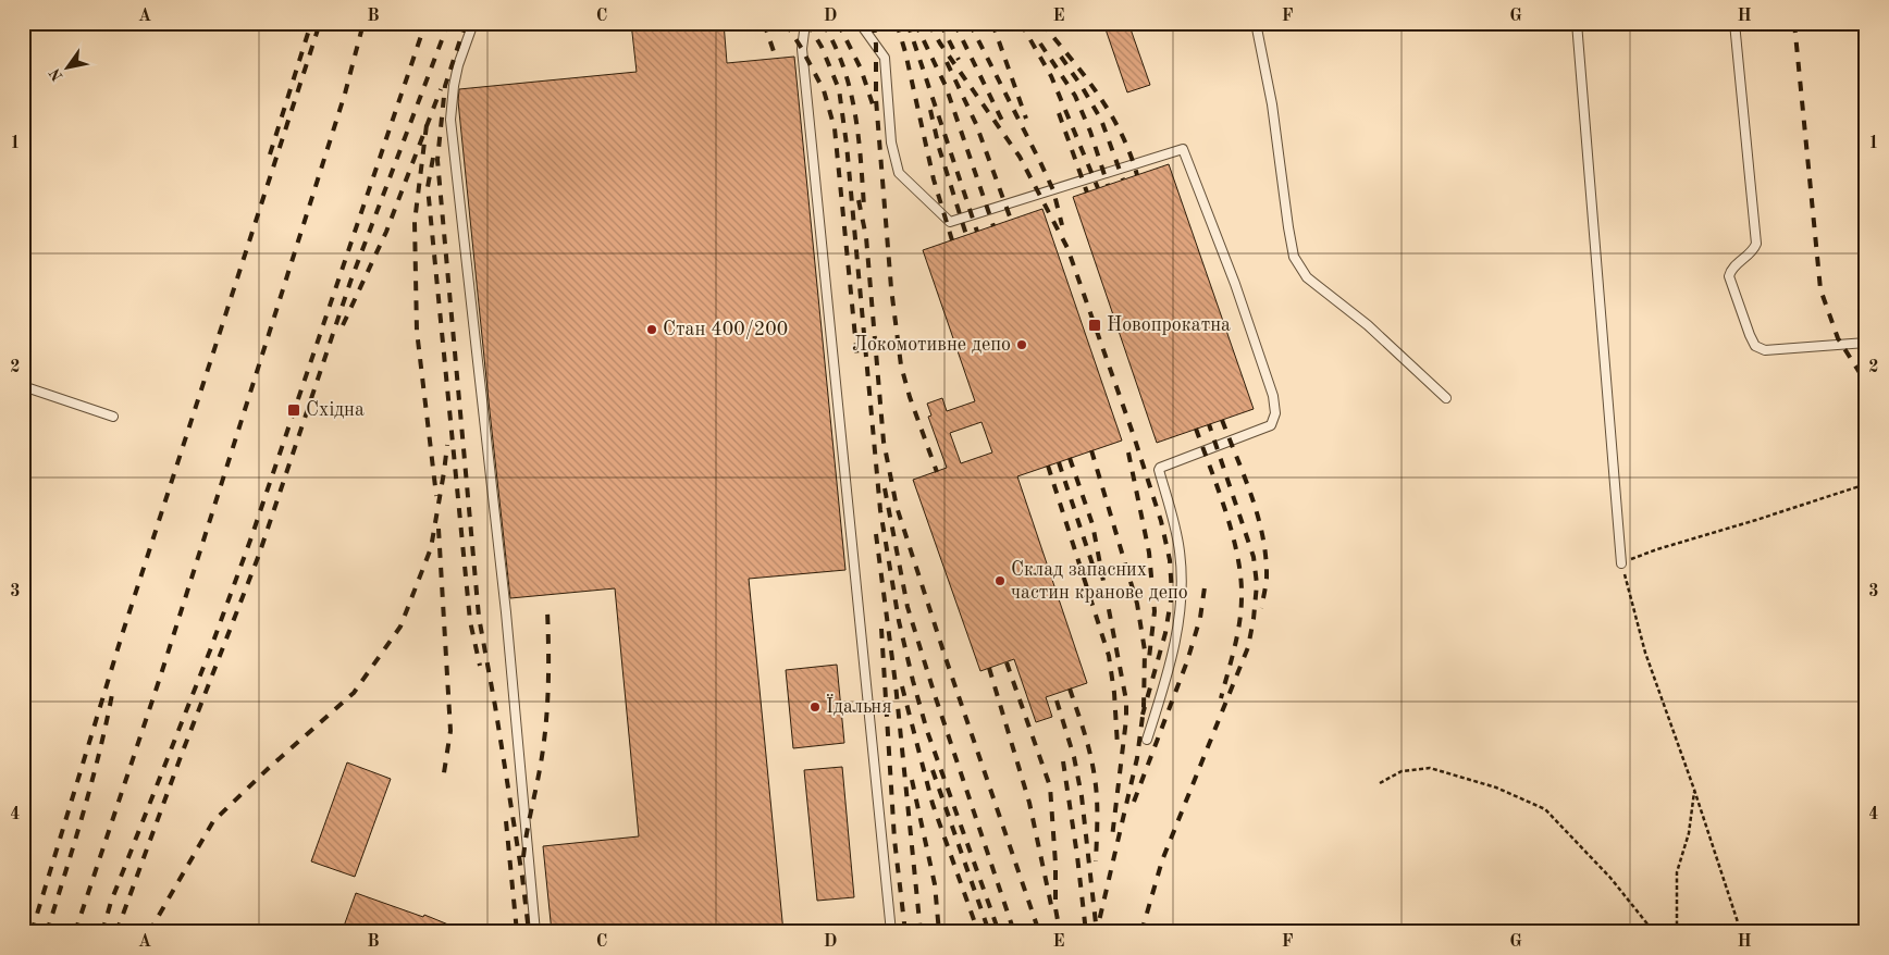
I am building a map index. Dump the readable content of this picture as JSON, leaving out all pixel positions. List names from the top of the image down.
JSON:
{
  "places": {
    "transit": ["Новопрокатна", "Східна"],
    "other": [
      "Стан 400/200",
      "Локомотивне депо",
      "Склад запасних частин кранове депо",
      "Їдальня"
    ]
  },
  "north": "bottom left",
  "grid": {
    "columns": [
      "A",
      "B",
      "C",
      "D",
      "E",
      "F",
      "G",
      "H"
    ],
    "rows": [
      "1",
      "2",
      "3",
      "4"
    ]
  }
}
